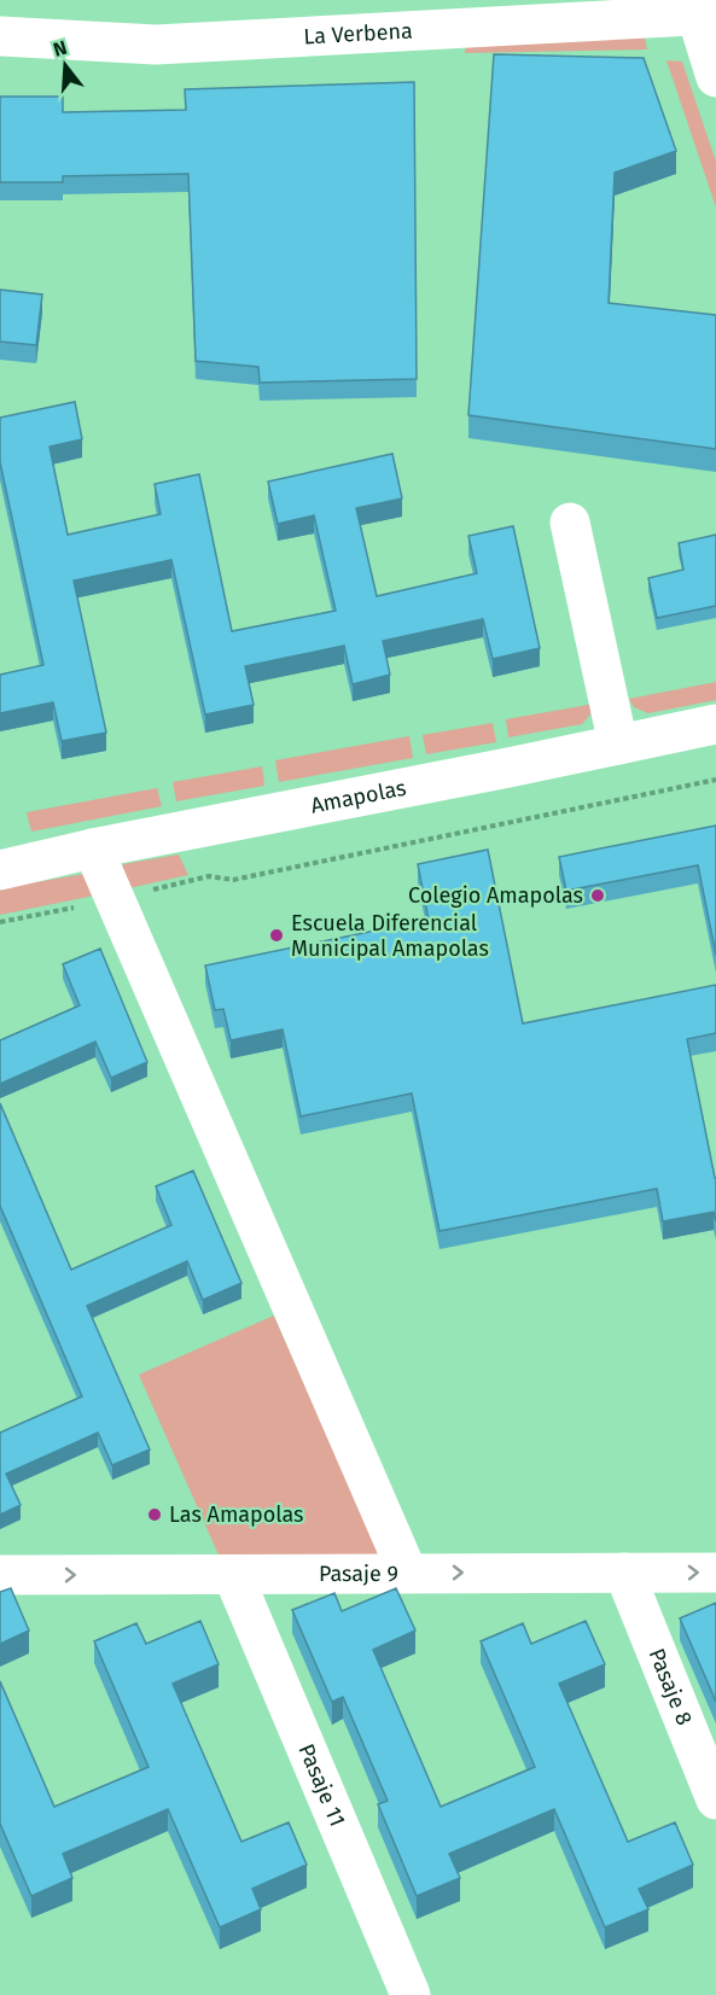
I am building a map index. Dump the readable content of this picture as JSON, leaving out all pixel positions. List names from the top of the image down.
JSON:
{
  "streets": {
    "street": [
      "La Verbena",
      "Amapolas",
      "Pasaje 9",
      "Pasaje 8",
      "Pasaje 11"
    ]
  },
  "crossings": [
    ["Pasaje 9", "Pasaje 8"],
    ["Pasaje 9", "Pasaje 11"]
  ],
  "one_way": ["Pasaje 9"],
  "places": ["Colegio Amapolas", "Escuela Diferencial Municipal Amapolas", "Las Amapolas"],
  "north": "top"
}
